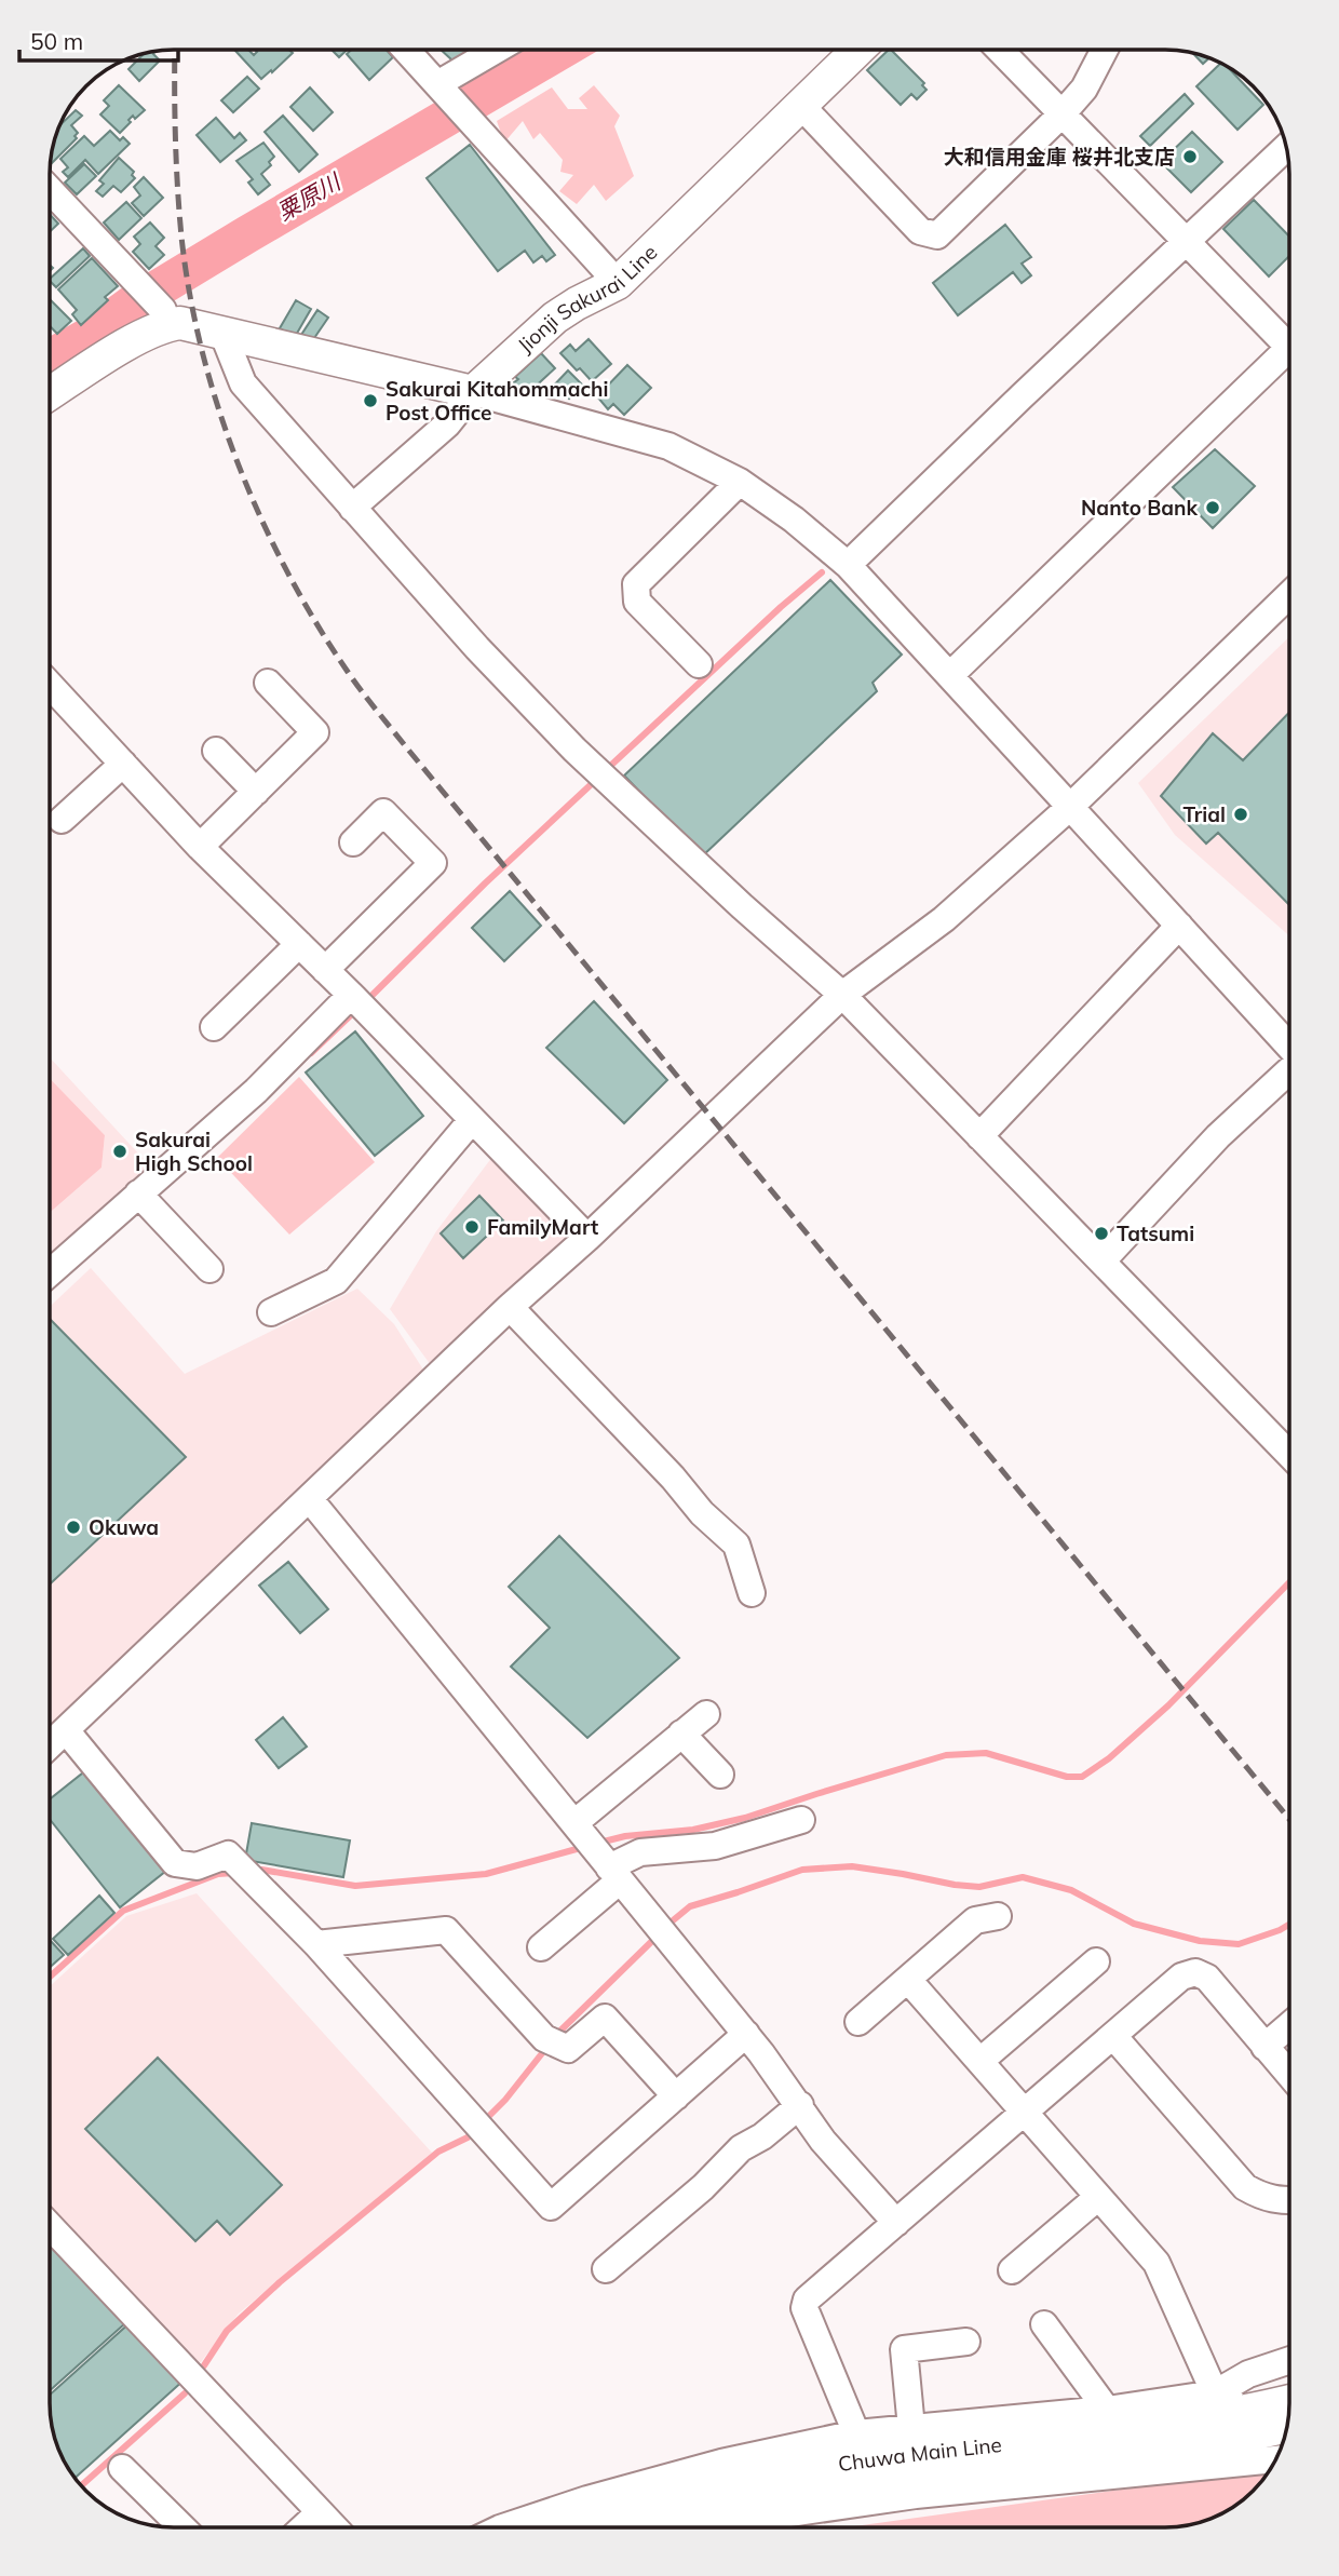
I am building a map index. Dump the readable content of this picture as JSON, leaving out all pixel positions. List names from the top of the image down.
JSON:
{
  "streets": {
    "main road": ["Jionji Sakurai Line", "Chuwa Main Line"]
  },
  "water": ["粟原川"],
  "places": [
    "大和信用金庫 桜井北支店",
    "Sakurai Kitahommachi Post Office",
    "Nanto Bank",
    "Trial",
    "Sakurai High School",
    "FamilyMart",
    "Tatsumi",
    "Okuwa"
  ],
  "scale_bar": "50 m"
}
